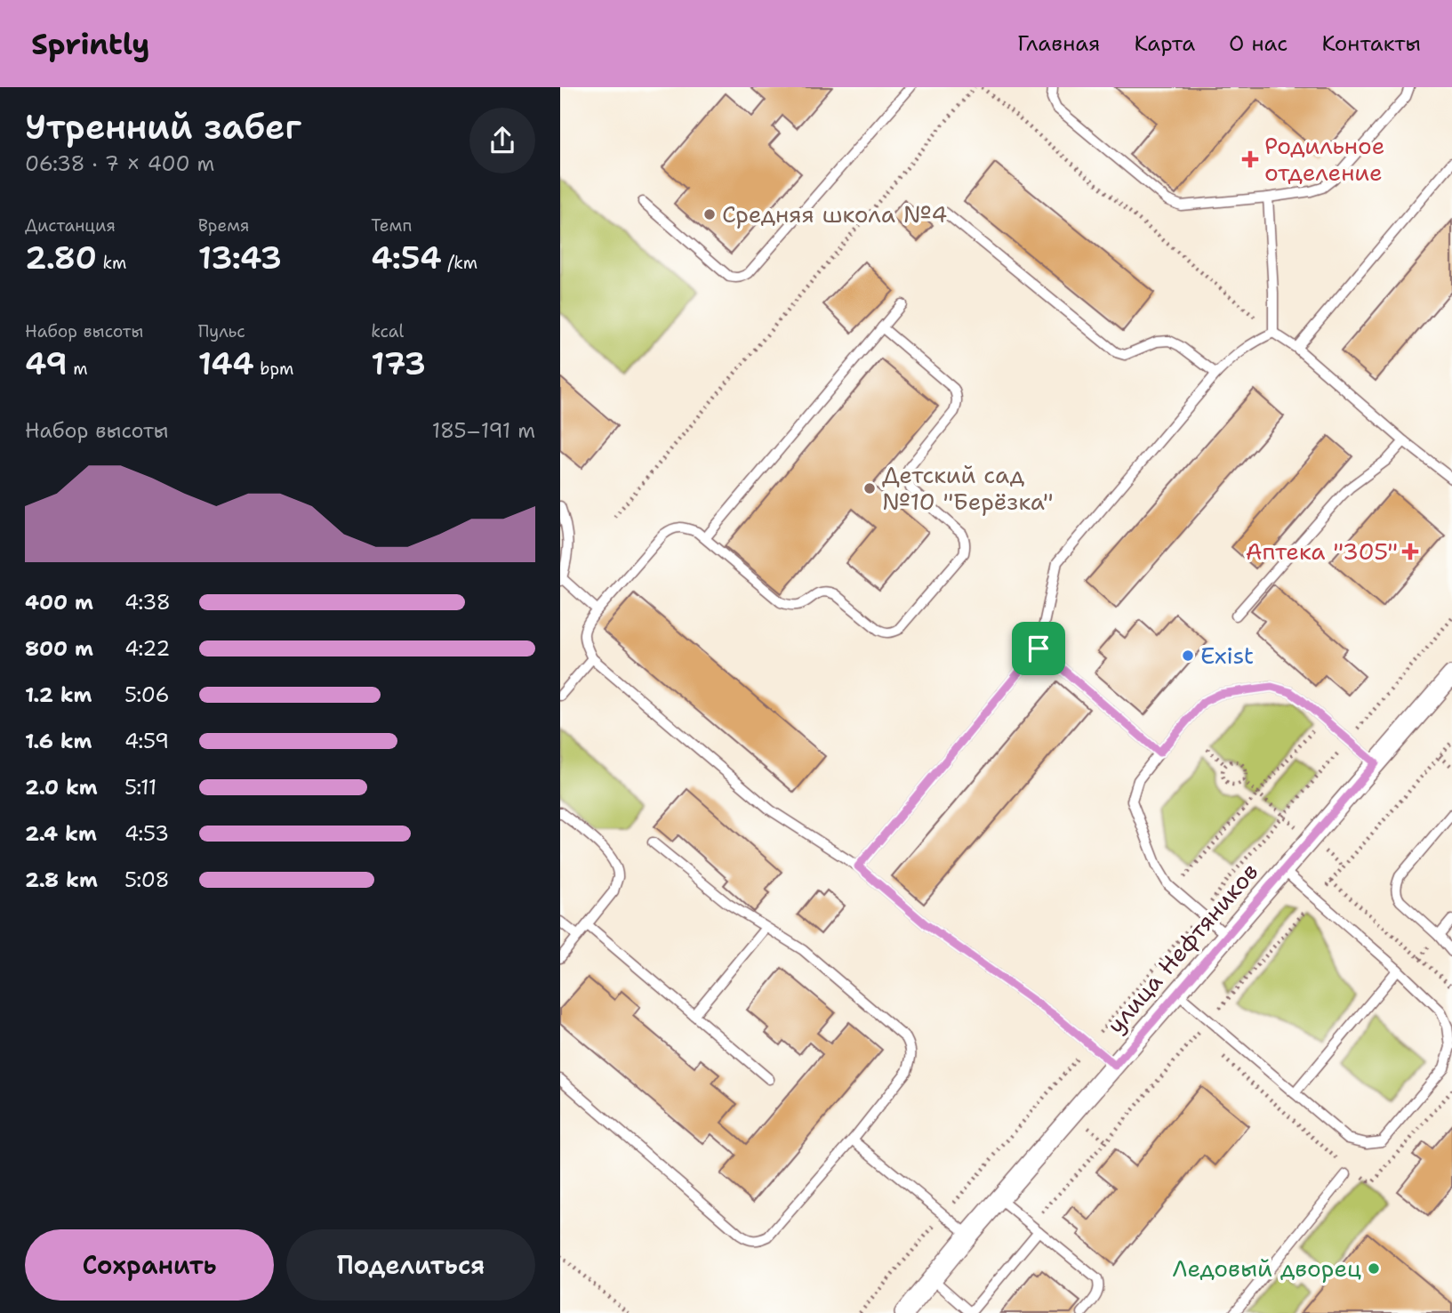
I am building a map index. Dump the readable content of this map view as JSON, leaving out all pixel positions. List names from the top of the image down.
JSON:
{
  "streets": {
    "street": ["улица Нефтяников"]
  },
  "places": {
    "health": ["Родильное отделение", "Аптека \"305\""],
    "other": [
      "Средняя школа №4",
      "Детский сад №10 \"Берёзка\"",
      "Exist",
      "Ледовый дворец"
    ]
  },
  "page": {
    "header": "Sprintly",
    "nav": [
      "Главная",
      "Карта",
      "О нас",
      "Контакты"
    ],
    "heading": ["Утренний забег", "06:38 · 7 × 400 m"],
    "stats": [
      ["Дистанция", "2.80 km"],
      ["Время", "13:43"],
      ["Темп", "4:54 /km"],
      ["Набор высоты", "49 m"],
      ["Пульс", "144 bpm"],
      ["kcal", "173"]
    ],
    "chart": ["Набор высоты", "185–191 m"],
    "list": [
      {
        "name": "400 m",
        "note": "4:38"
      },
      {
        "name": "800 m",
        "note": "4:22"
      },
      {
        "name": "1.2 km",
        "note": "5:06"
      },
      {
        "name": "1.6 km",
        "note": "4:59"
      },
      {
        "name": "2.0 km",
        "note": "5:11"
      },
      {
        "name": "2.4 km",
        "note": "4:53"
      },
      {
        "name": "2.8 km",
        "note": "5:08"
      }
    ],
    "buttons": ["Сохранить", "Поделиться"]
  }
}
